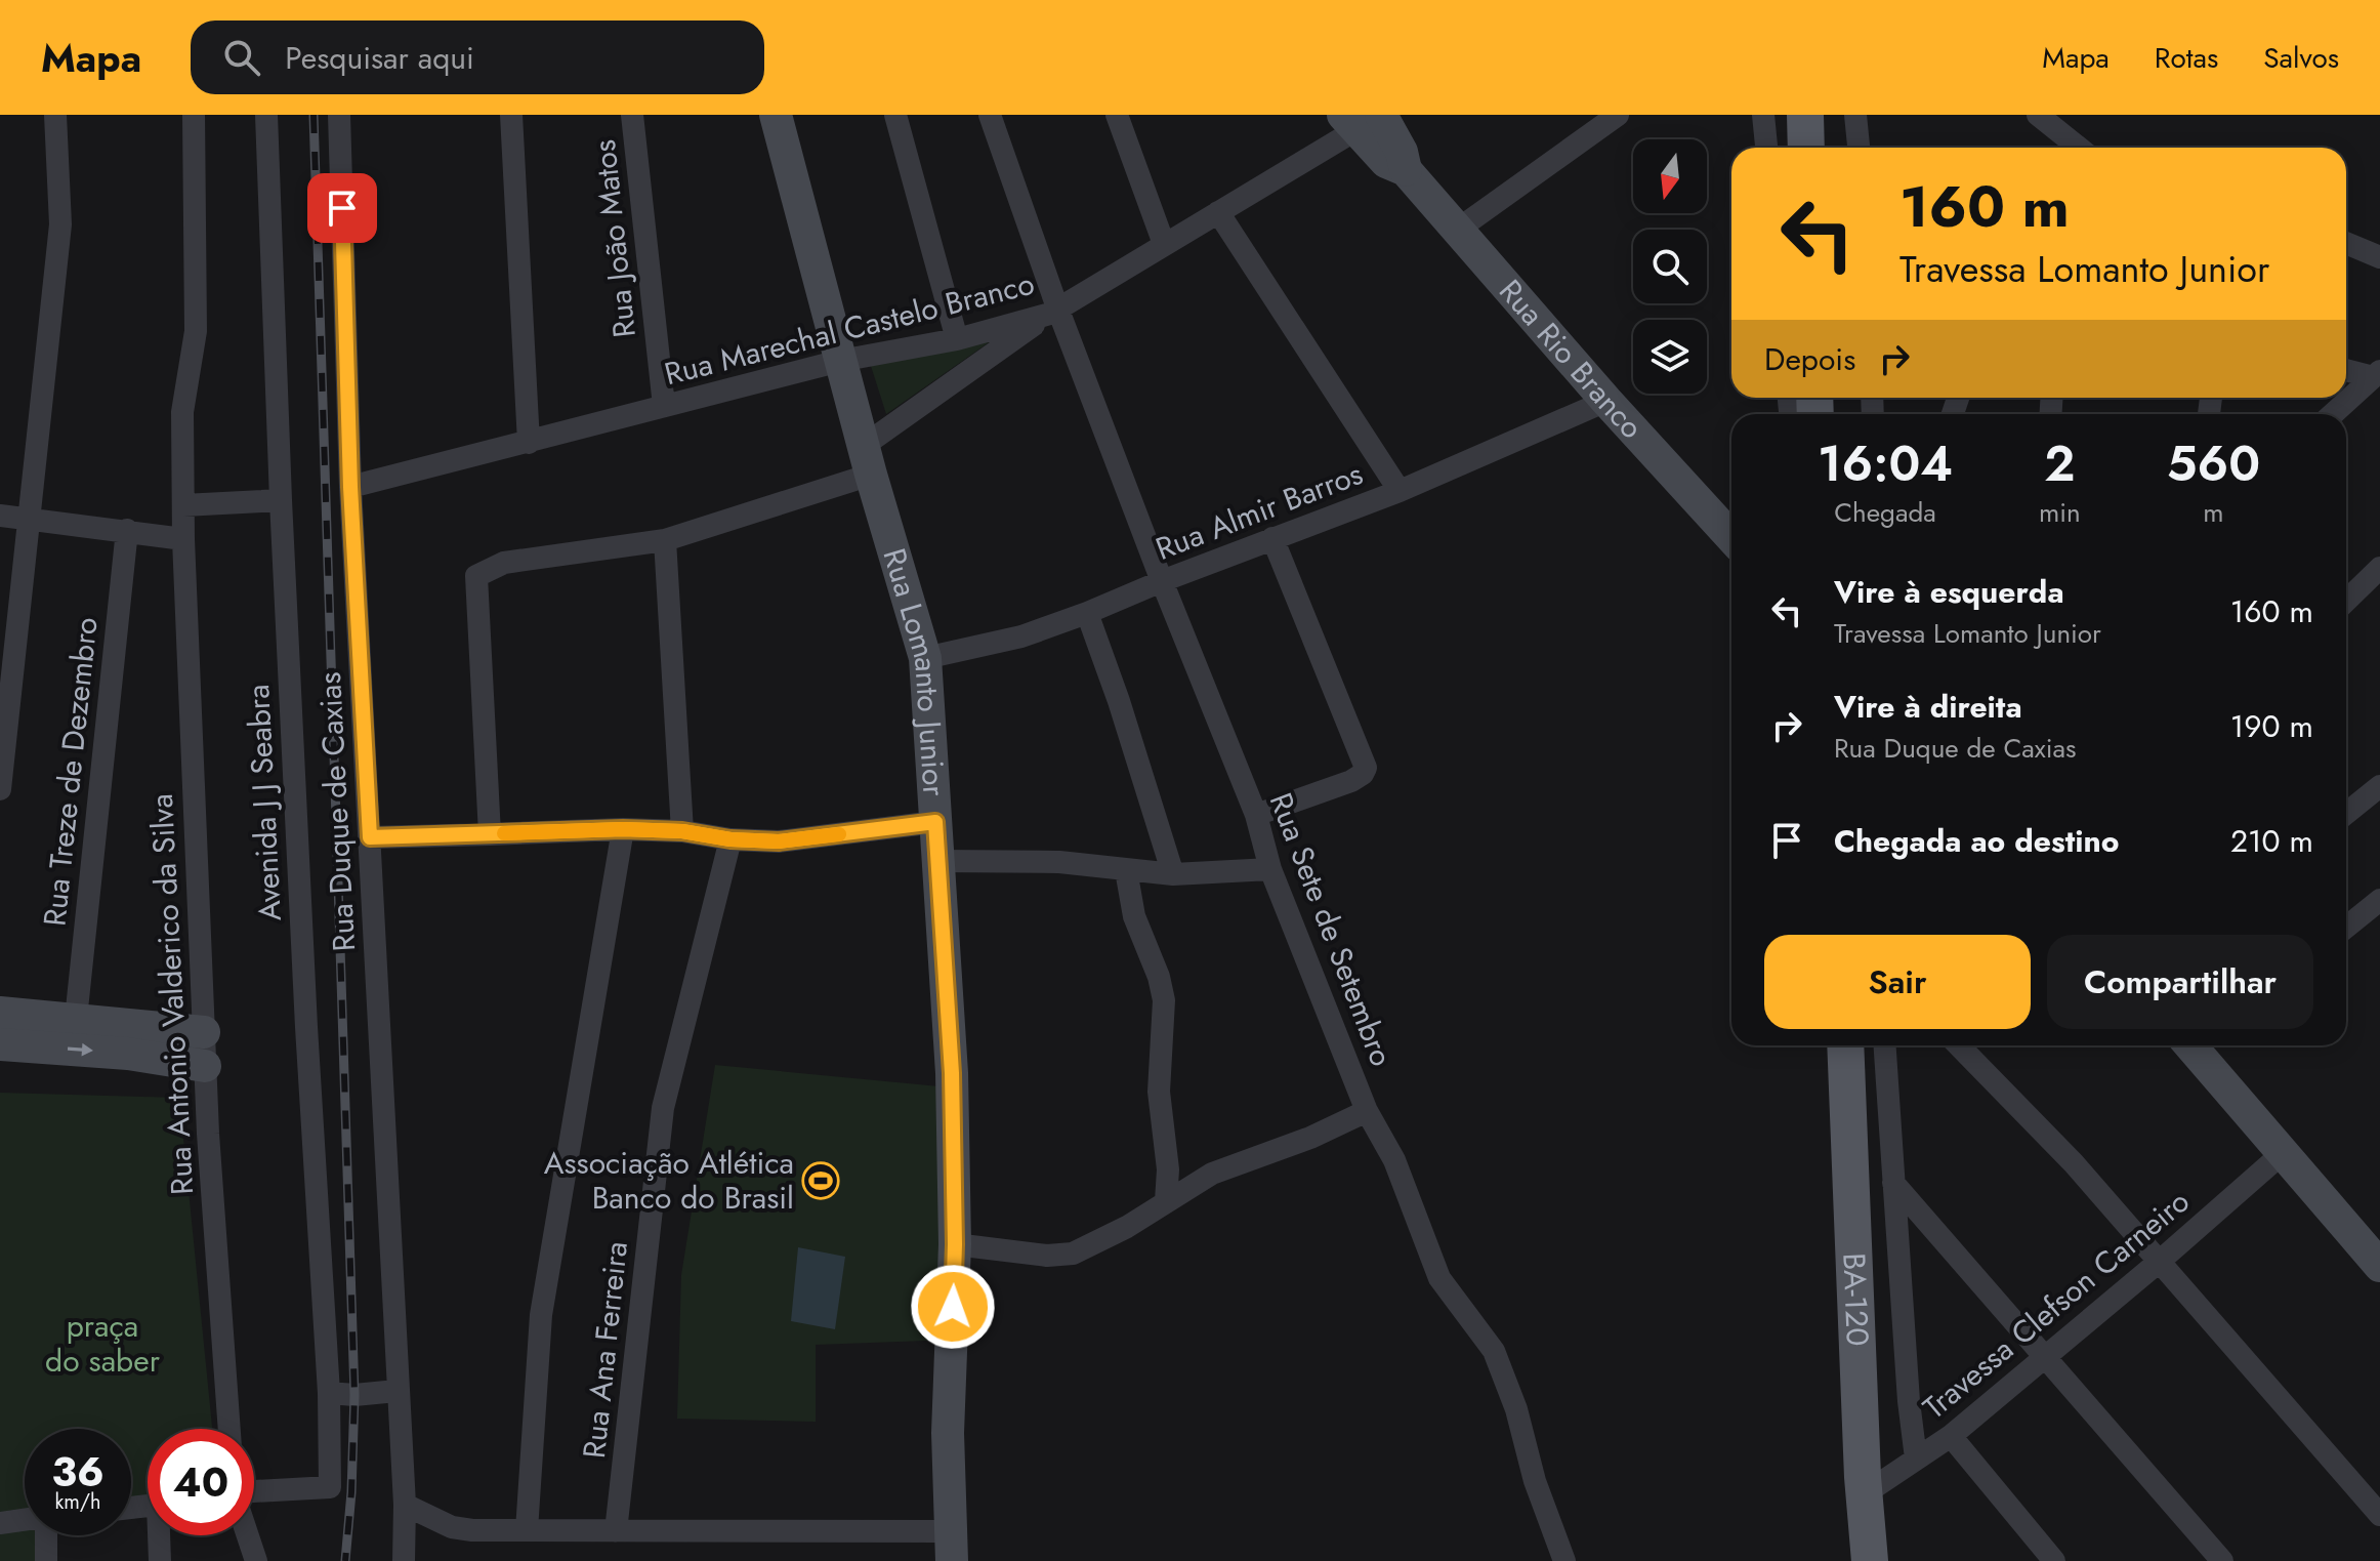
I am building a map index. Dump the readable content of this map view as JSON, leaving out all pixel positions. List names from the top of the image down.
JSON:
{
  "streets": {
    "main road": ["BA-120"],
    "street": [
      "Rua João Matos",
      "Rua Marechal Castelo Branco",
      "Rua Rio Branco",
      "Rua Almir Barros",
      "Rua Lomanto Junior",
      "Rua Treze de Dezembro",
      "Avenida J J Seabra",
      "Rua Duque de Caxias",
      "Rua Sete de Setembro",
      "Rua Antonio Valderico da Silva",
      "Travessa Clefson Carneiro",
      "Rua Ana Ferreira"
    ]
  },
  "crossings": [
    ["Rua João Matos", "Rua Marechal Castelo Branco"],
    ["Rua Marechal Castelo Branco", "Rua Rio Branco"],
    ["Rua Marechal Castelo Branco", "Rua Lomanto Junior"],
    ["Rua Marechal Castelo Branco", "Rua Duque de Caxias"],
    ["Rua Marechal Castelo Branco", "Rua Sete de Setembro"],
    ["Rua Rio Branco", "Rua Almir Barros"],
    ["Rua Almir Barros", "Rua Lomanto Junior"],
    ["Rua Almir Barros", "Rua Sete de Setembro"],
    ["BA-120", "Travessa Clefson Carneiro"]
  ],
  "parks": ["praça do saber"],
  "places": {
    "sports": ["Associação Atlética Banco do Brasil"]
  },
  "north": "bottom",
  "page": {
    "header": "Mapa",
    "search": "Pesquisar aqui",
    "nav": ["Mapa", "Rotas", "Salvos"],
    "turn": ["160 m", "Travessa Lomanto Junior"],
    "then": "Depois",
    "eta": [
      "16:04",
      "Chegada",
      "2",
      "min",
      "560",
      "m"
    ],
    "list": [
      {
        "name": "Vire à esquerda",
        "note": "Travessa Lomanto Junior",
        "value": "160 m"
      },
      {
        "name": "Vire à direita",
        "note": "Rua Duque de Caxias",
        "value": "190 m"
      },
      {
        "name": "Chegada ao destino",
        "value": "210 m"
      }
    ],
    "buttons": ["Sair", "Compartilhar"],
    "speed": "36 km/h",
    "limit": "40"
  }
}
